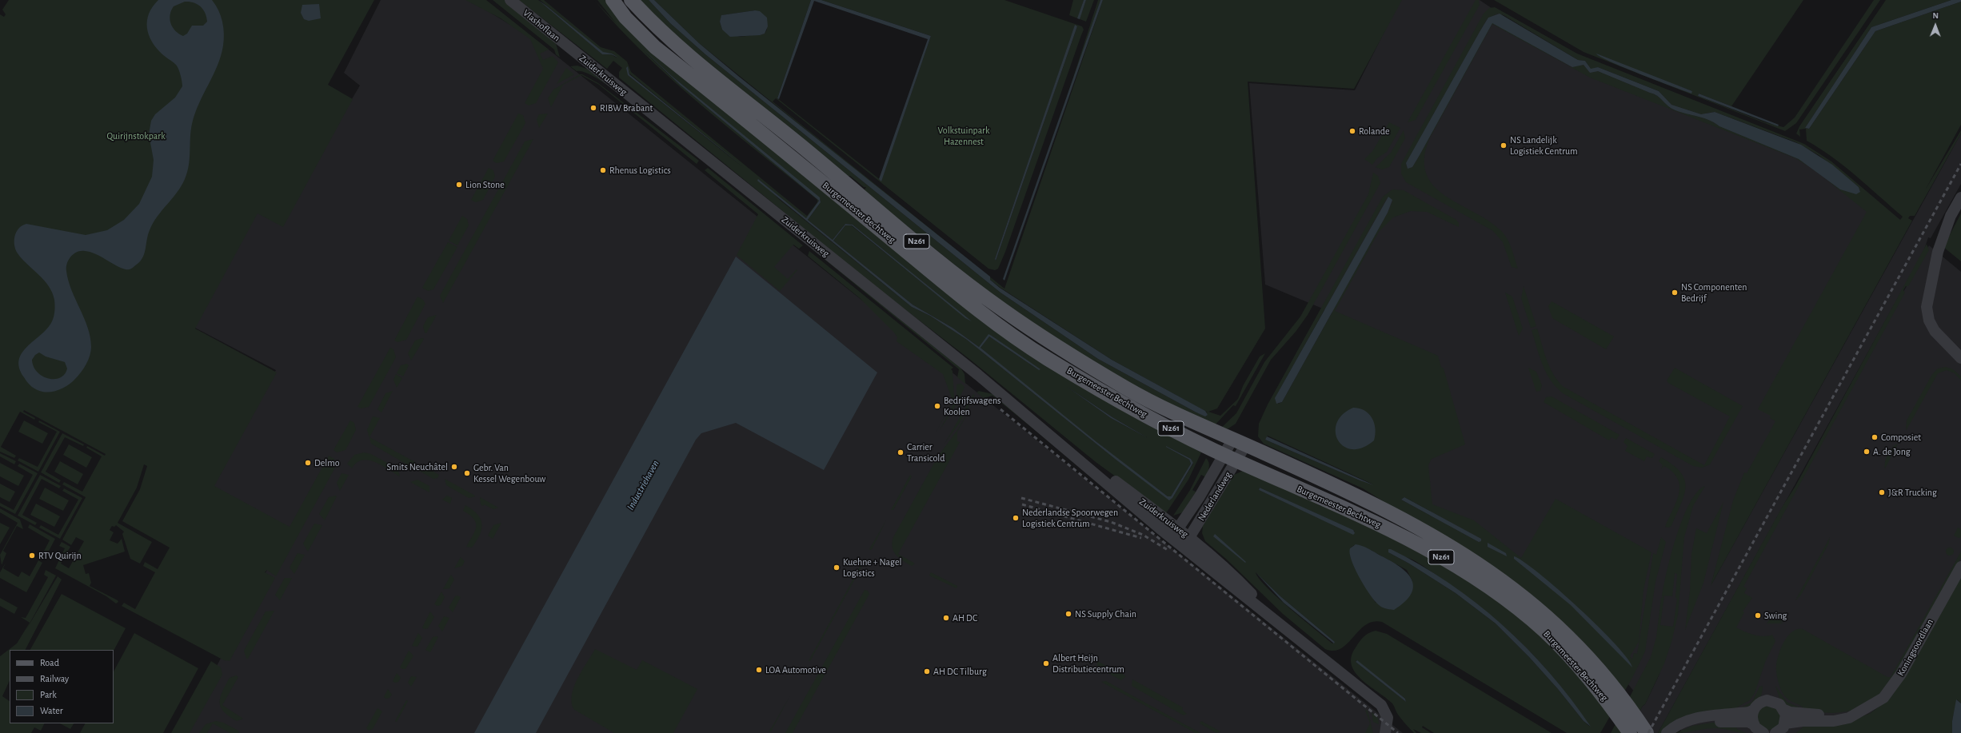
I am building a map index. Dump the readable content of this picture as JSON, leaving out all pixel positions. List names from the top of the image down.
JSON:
{
  "streets": {
    "main road": ["Burgemeester Bechtweg", "N261"],
    "street": [
      "Vlashoflaan",
      "Zuiderkruisweg",
      "Nederlandweg",
      "Koningsoordlaan"
    ]
  },
  "crossings": [
    ["Vlashoflaan", "Zuiderkruisweg"],
    ["Zuiderkruisweg", "Nederlandweg"],
    ["Burgemeester Bechtweg", "Nederlandweg"]
  ],
  "water": ["Industriehaven"],
  "parks": ["Volkstuinpark Hazennest", "Quirijnstokpark"],
  "places": [
    "RIBW Brabant",
    "Rolande",
    "NS Landelijk Logistiek Centrum",
    "Rhenus Logistics",
    "Lion Stone",
    "NS Componenten Bedrijf",
    "Bedrijfswagens Koolen",
    "Composiet",
    "A. de Jong",
    "Carrier Transicold",
    "Delmo",
    "Smits Neuchâtel",
    "Gebr. Van Kessel Wegenbouw",
    "J&R Trucking",
    "Nederlandse Spoorwegen Logistiek Centrum",
    "RTV Quirijn",
    "Kuehne + Nagel Logistics",
    "NS Supply Chain",
    "Swing",
    "AH DC",
    "Albert Heijn Distributiecentrum",
    "LOA Automotive",
    "AH DC Tilburg"
  ],
  "legend": [
    "Road",
    "Railway",
    "Park",
    "Water"
  ],
  "north": "top"
}
